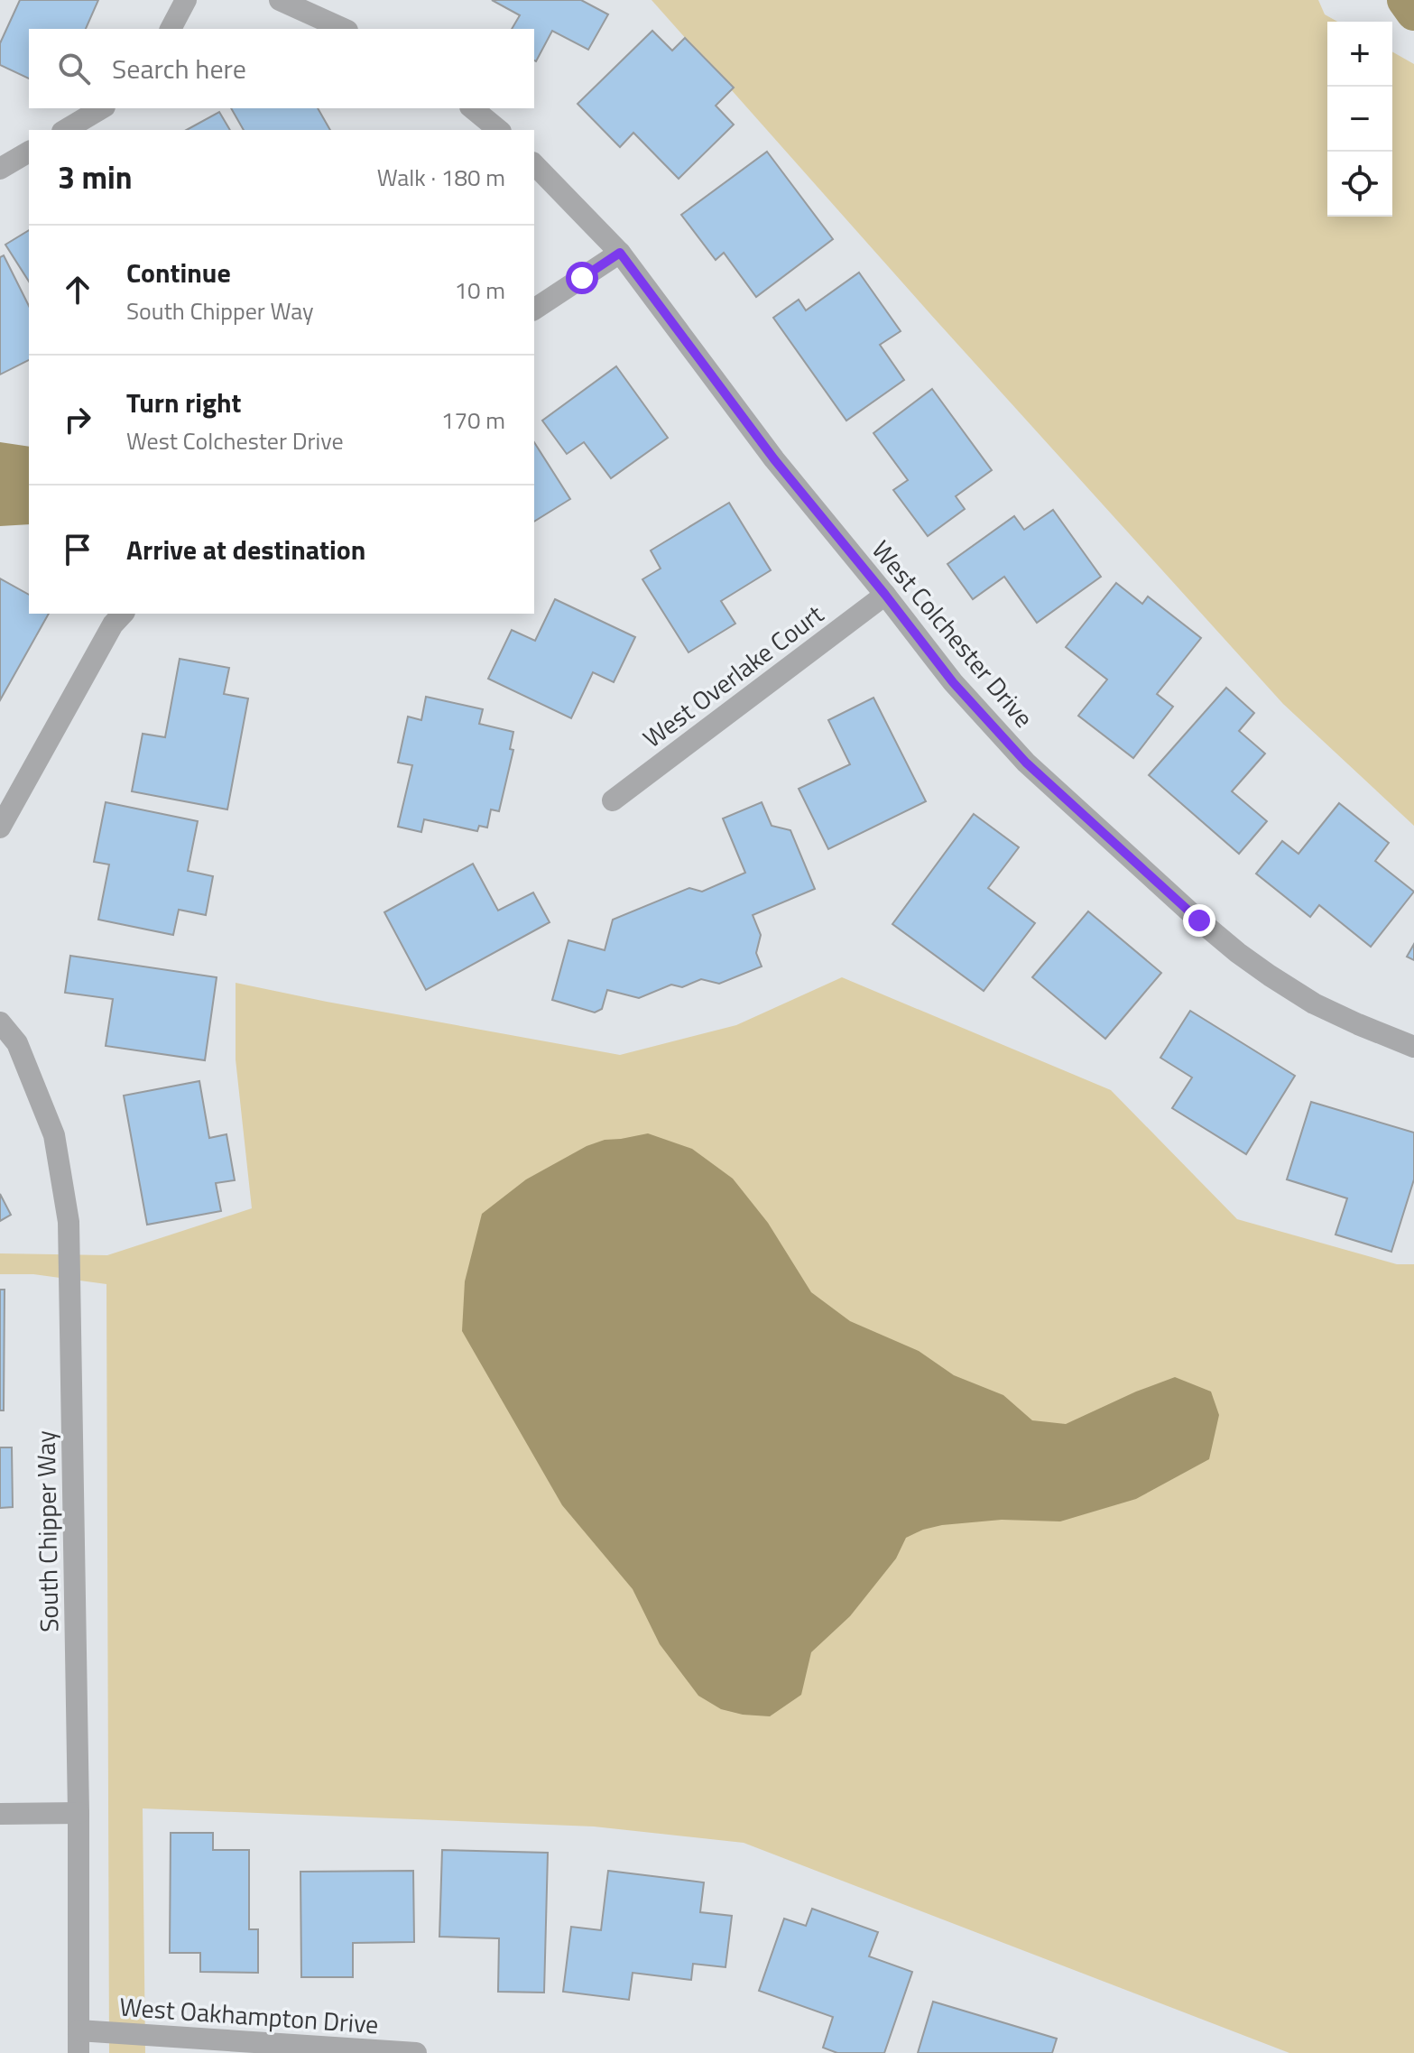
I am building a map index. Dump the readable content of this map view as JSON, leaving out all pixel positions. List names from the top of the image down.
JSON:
{
  "streets": {
    "street": [
      "West Colchester Drive",
      "West Overlake Court",
      "South Chipper Way",
      "West Oakhampton Drive"
    ]
  },
  "crossings": [
    ["West Colchester Drive", "West Overlake Court"],
    ["South Chipper Way", "West Oakhampton Drive"]
  ],
  "page": {
    "map_buttons": ["+", "−"],
    "search": "Search here",
    "heading": ["3 min", "Walk · 180 m"],
    "list": [
      ["Continue", "South Chipper Way", "10 m"],
      ["Turn right", "West Colchester Drive", "170 m"],
      "Arrive at destination"
    ]
  }
}
